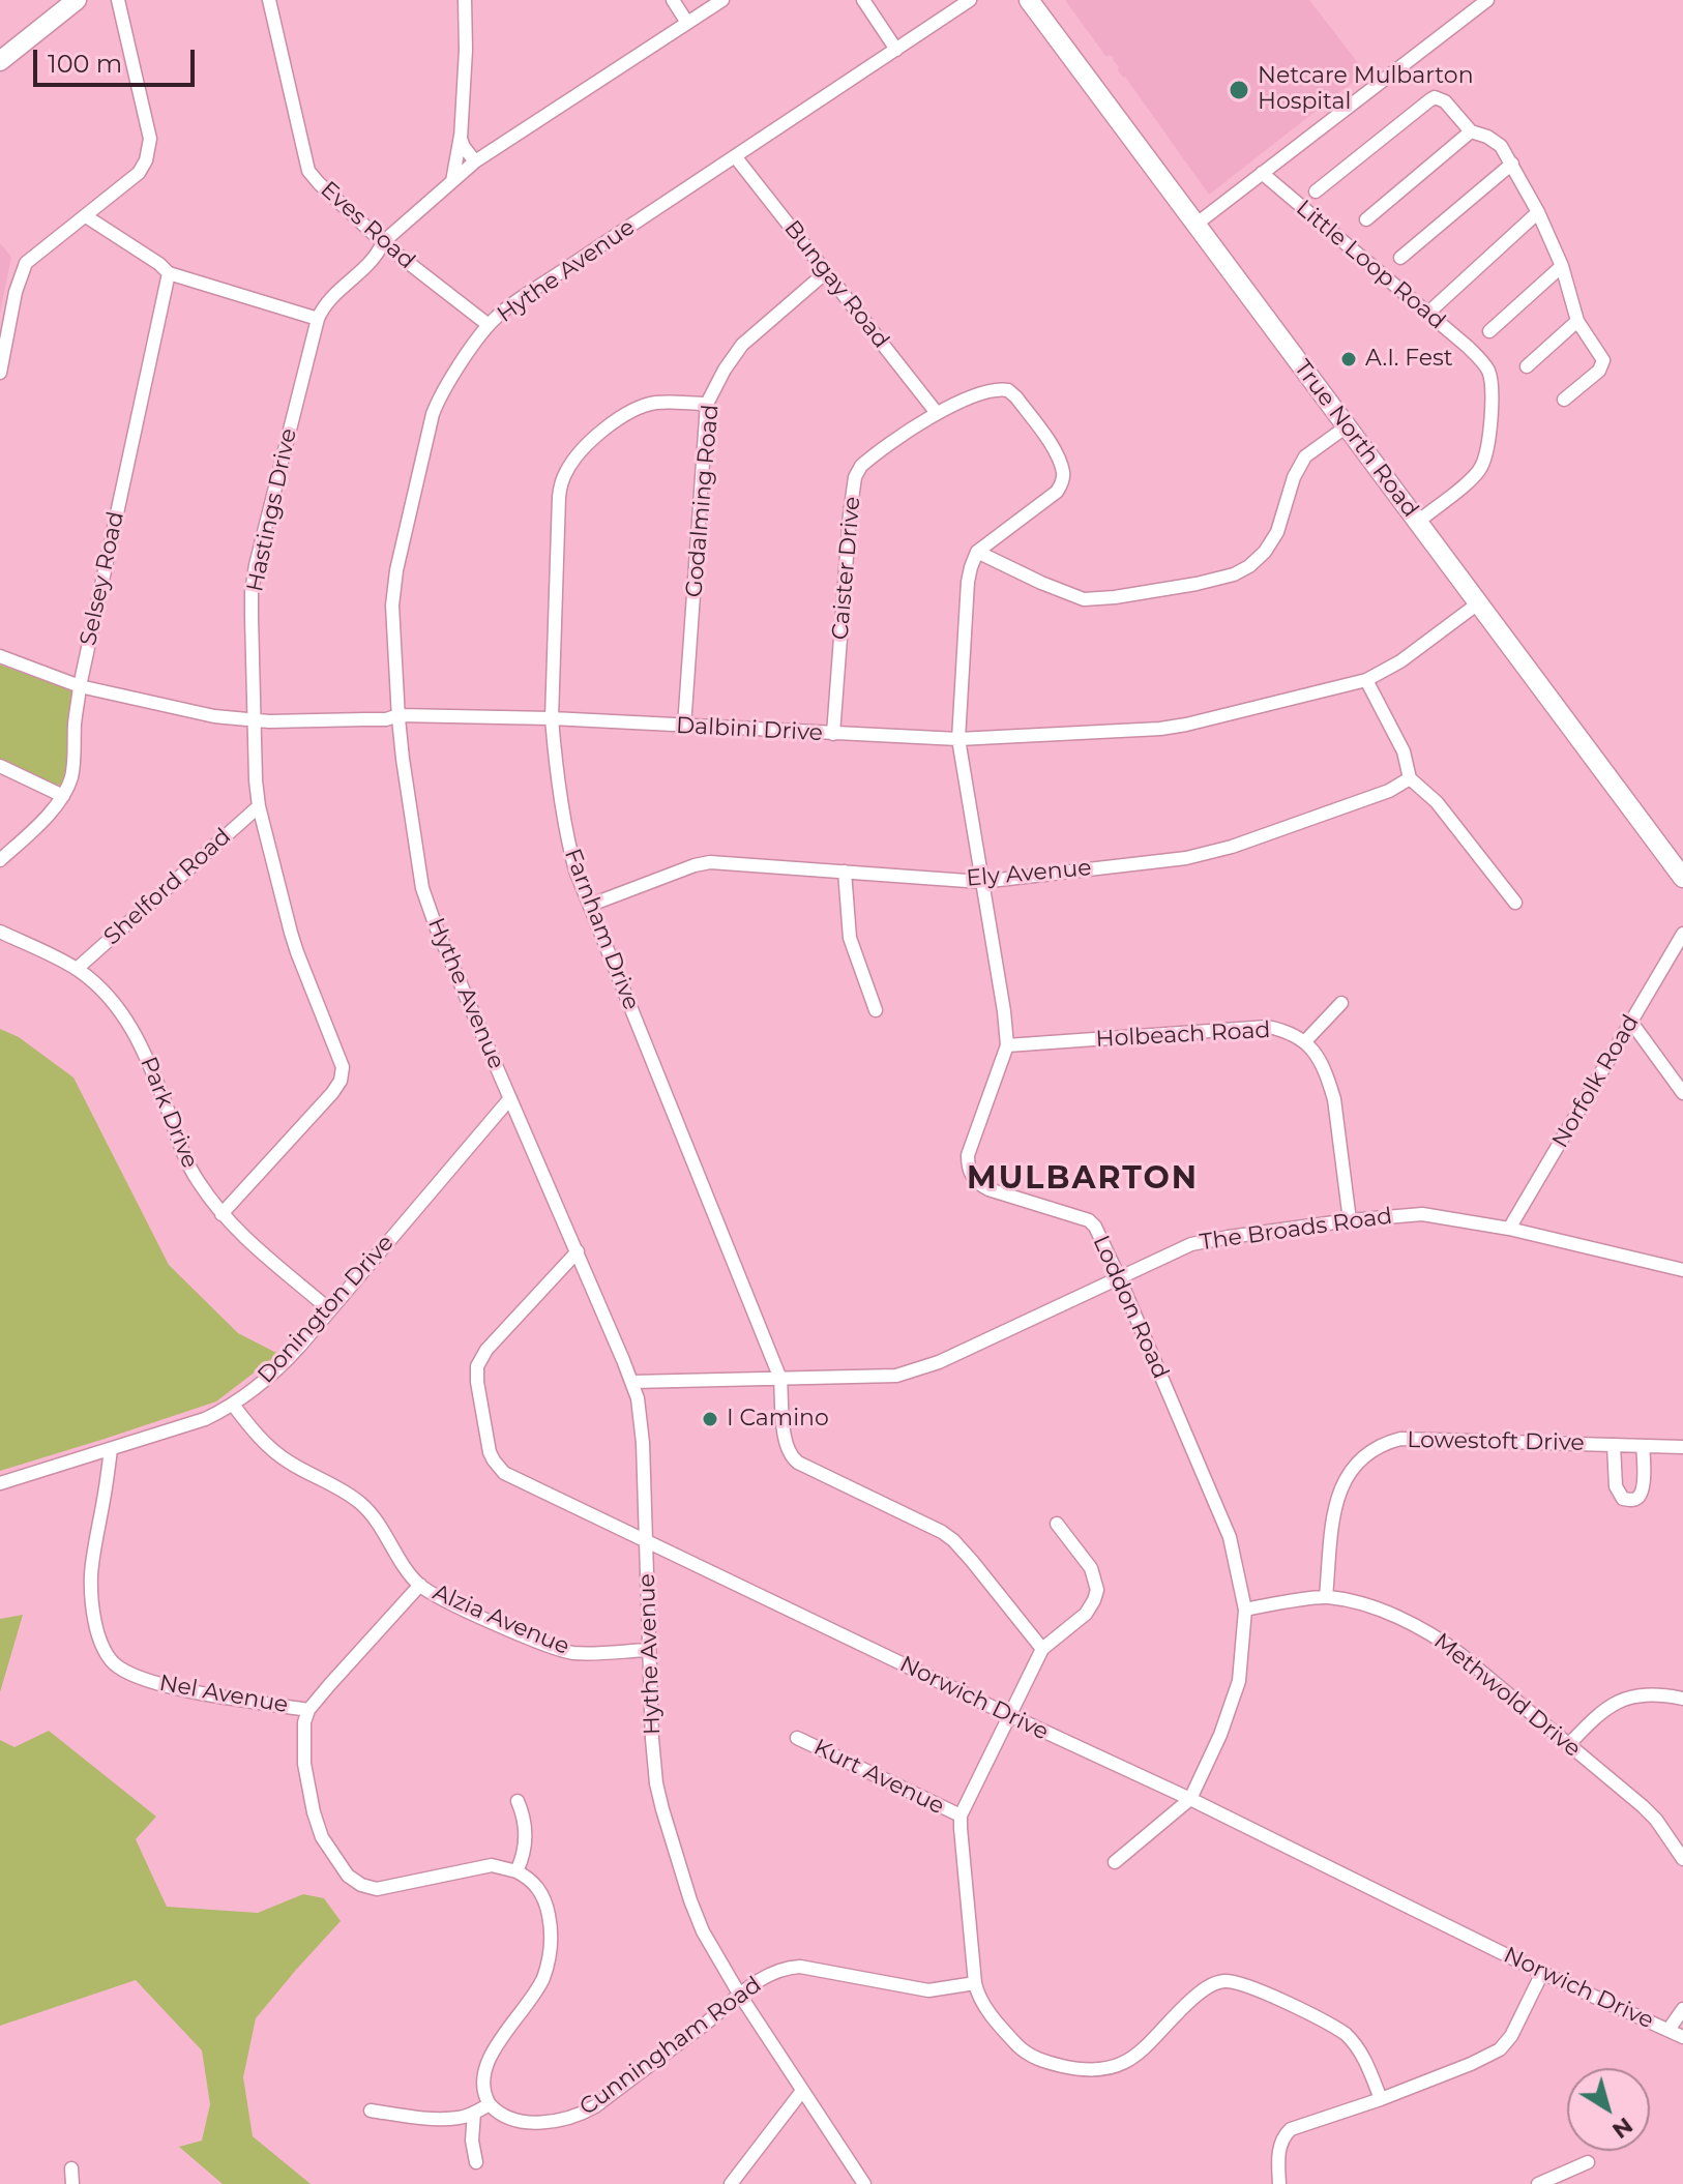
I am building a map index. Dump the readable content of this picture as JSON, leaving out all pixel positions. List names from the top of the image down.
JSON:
{
  "streets": {
    "main road": ["True North Road"],
    "street": [
      "Eves Road",
      "Little Loop Road",
      "Hythe Avenue",
      "Bungay Road",
      "Godalming Road",
      "Hastings Drive",
      "Caister Drive",
      "Selsey Road",
      "Dalbini Drive",
      "Ely Avenue",
      "Shelford Road",
      "Farnham Drive",
      "Holbeach Road",
      "Norfolk Road",
      "Park Drive",
      "The Broads Road",
      "Loddon Road",
      "Donington Drive",
      "Lowestoft Drive",
      "Alzia Avenue",
      "Nel Avenue",
      "Methwold Drive",
      "Norwich Drive",
      "Kurt Avenue",
      "Cunningham Road"
    ]
  },
  "crossings": [
    ["Eves Road", "Hythe Avenue"],
    ["Eves Road", "Hastings Drive"],
    ["Little Loop Road", "True North Road"],
    ["Hythe Avenue", "Bungay Road"],
    ["Hythe Avenue", "Dalbini Drive"],
    ["Hythe Avenue", "The Broads Road"],
    ["Hythe Avenue", "Donington Drive"],
    ["Hythe Avenue", "Alzia Avenue"],
    ["Hythe Avenue", "Norwich Drive"],
    ["Hythe Avenue", "Cunningham Road"],
    ["Bungay Road", "Godalming Road"],
    ["Bungay Road", "Caister Drive"],
    ["True North Road", "Dalbini Drive"],
    ["Godalming Road", "Dalbini Drive"],
    ["Godalming Road", "Farnham Drive"],
    ["Hastings Drive", "Dalbini Drive"],
    ["Hastings Drive", "Shelford Road"],
    ["Hastings Drive", "Park Drive"],
    ["Caister Drive", "Dalbini Drive"],
    ["Caister Drive", "Loddon Road"],
    ["Selsey Road", "Dalbini Drive"],
    ["Dalbini Drive", "Farnham Drive"],
    ["Dalbini Drive", "Loddon Road"],
    ["Ely Avenue", "Farnham Drive"],
    ["Ely Avenue", "Loddon Road"],
    ["Shelford Road", "Park Drive"],
    ["Farnham Drive", "The Broads Road"],
    ["Holbeach Road", "Loddon Road"],
    ["Norfolk Road", "The Broads Road"],
    ["Park Drive", "Donington Drive"],
    ["The Broads Road", "Loddon Road"],
    ["Loddon Road", "Methwold Drive"],
    ["Loddon Road", "Norwich Drive"],
    ["Donington Drive", "Alzia Avenue"],
    ["Donington Drive", "Nel Avenue"],
    ["Lowestoft Drive", "Methwold Drive"]
  ],
  "districts": ["MULBARTON"],
  "places": ["Netcare Mulbarton Hospital", "A.I. Fest", "I Camino"],
  "scale_bar": "100 m",
  "north": "bottom right"
}
